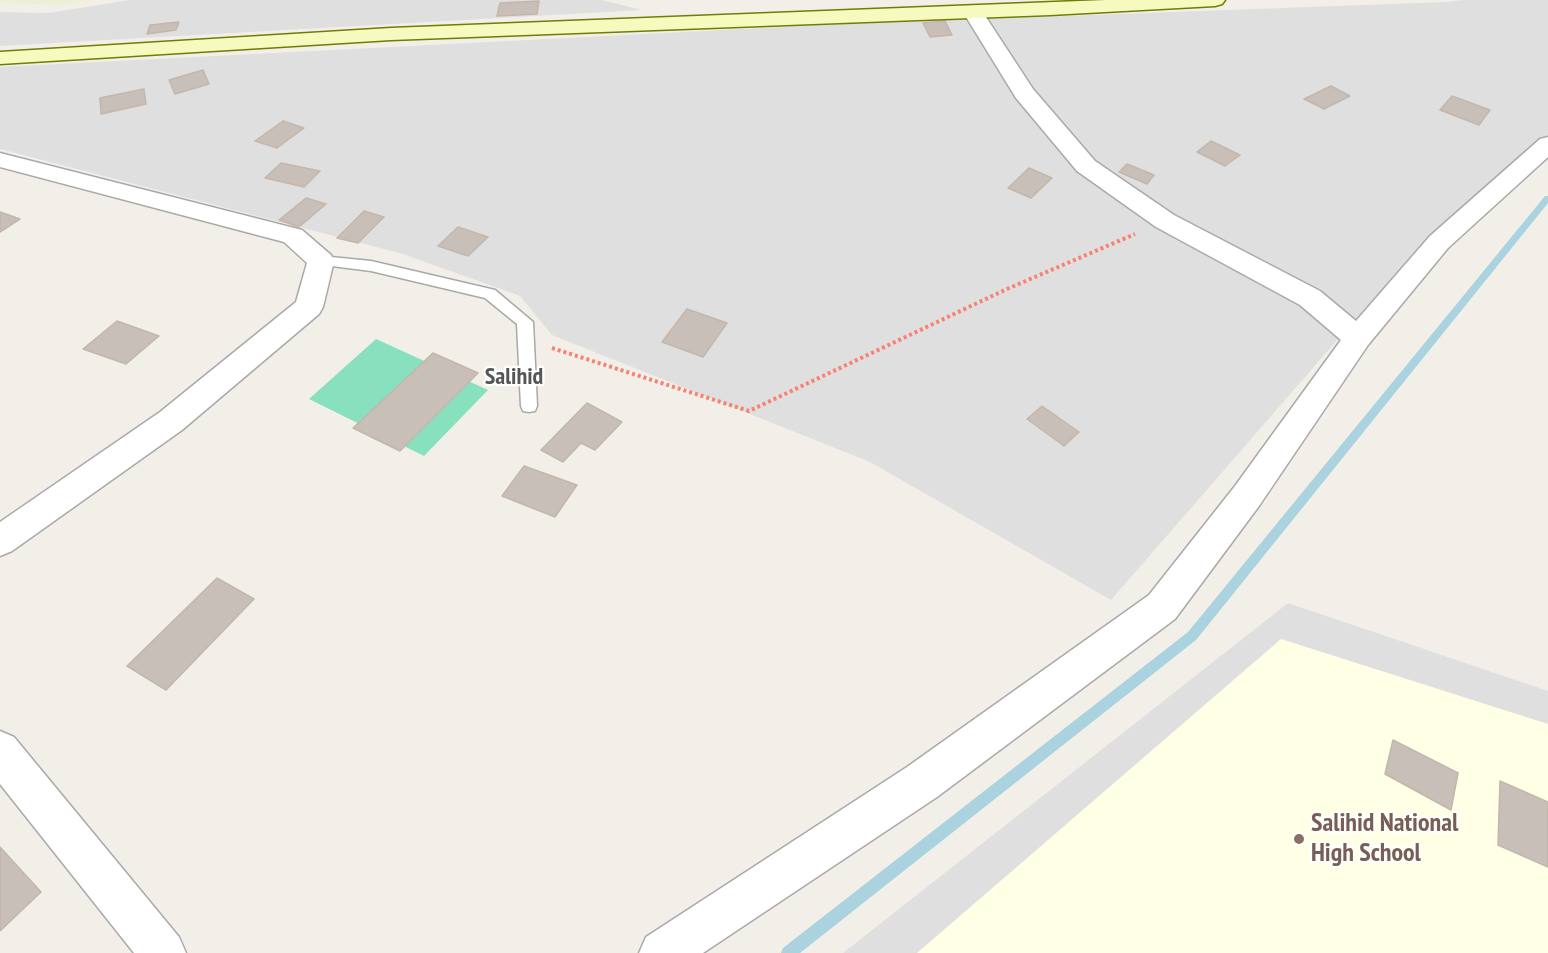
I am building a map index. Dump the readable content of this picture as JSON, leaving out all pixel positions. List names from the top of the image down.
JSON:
{
  "districts": ["Salihid"],
  "places": ["Salihid National High School"]
}
